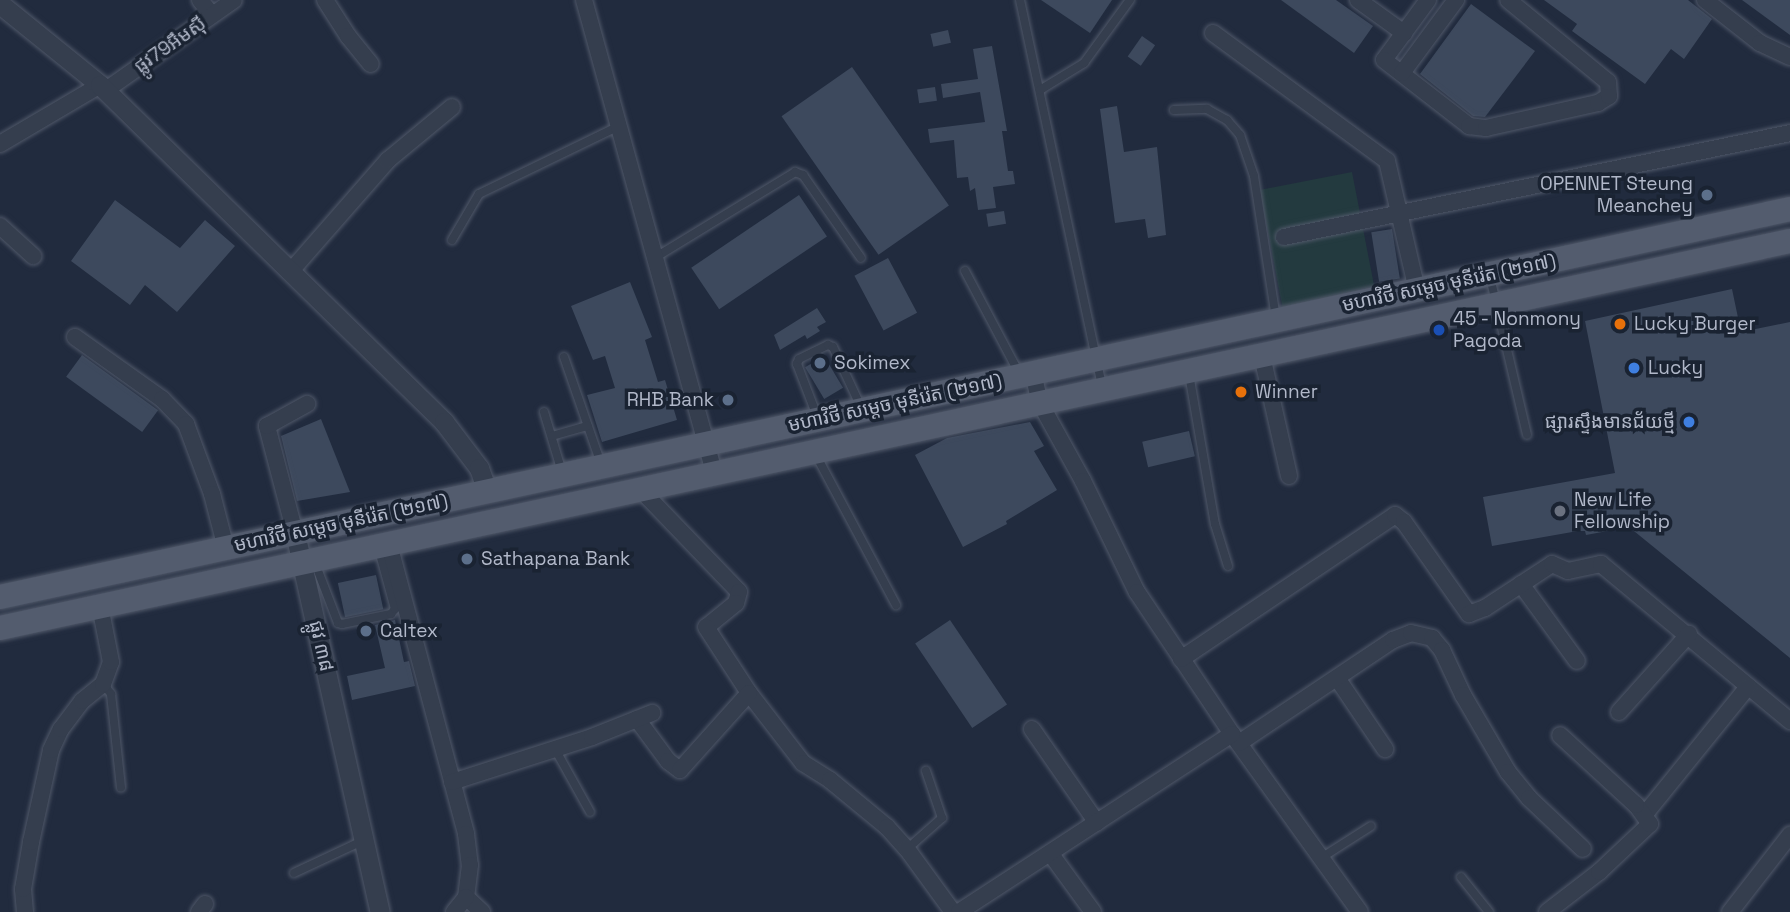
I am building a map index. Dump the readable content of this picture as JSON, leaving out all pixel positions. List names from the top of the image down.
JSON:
{
  "streets": {
    "main road": ["មហាវិថី សម្តេច មុនីរ៉េត (២១៧)"],
    "street": ["ផ្លូវ79អឹមស៊ី", "ផ្លូវ ៣៨"]
  },
  "crossings": [
    ["មហាវិថី សម្តេច មុនីរ៉េត (២១៧)", "ផ្លូវ ៣៨"]
  ],
  "places": [
    "OPENNET Steung Meanchey",
    "Lucky Burger",
    "45 - Nonmony Pagoda",
    "Sokimex",
    "Lucky",
    "Winner",
    "RHB Bank",
    "ផ្សារស្ទឹងមានជ័យថ្មី",
    "New Life Fellowship",
    "Sathapana Bank",
    "Caltex"
  ]
}
